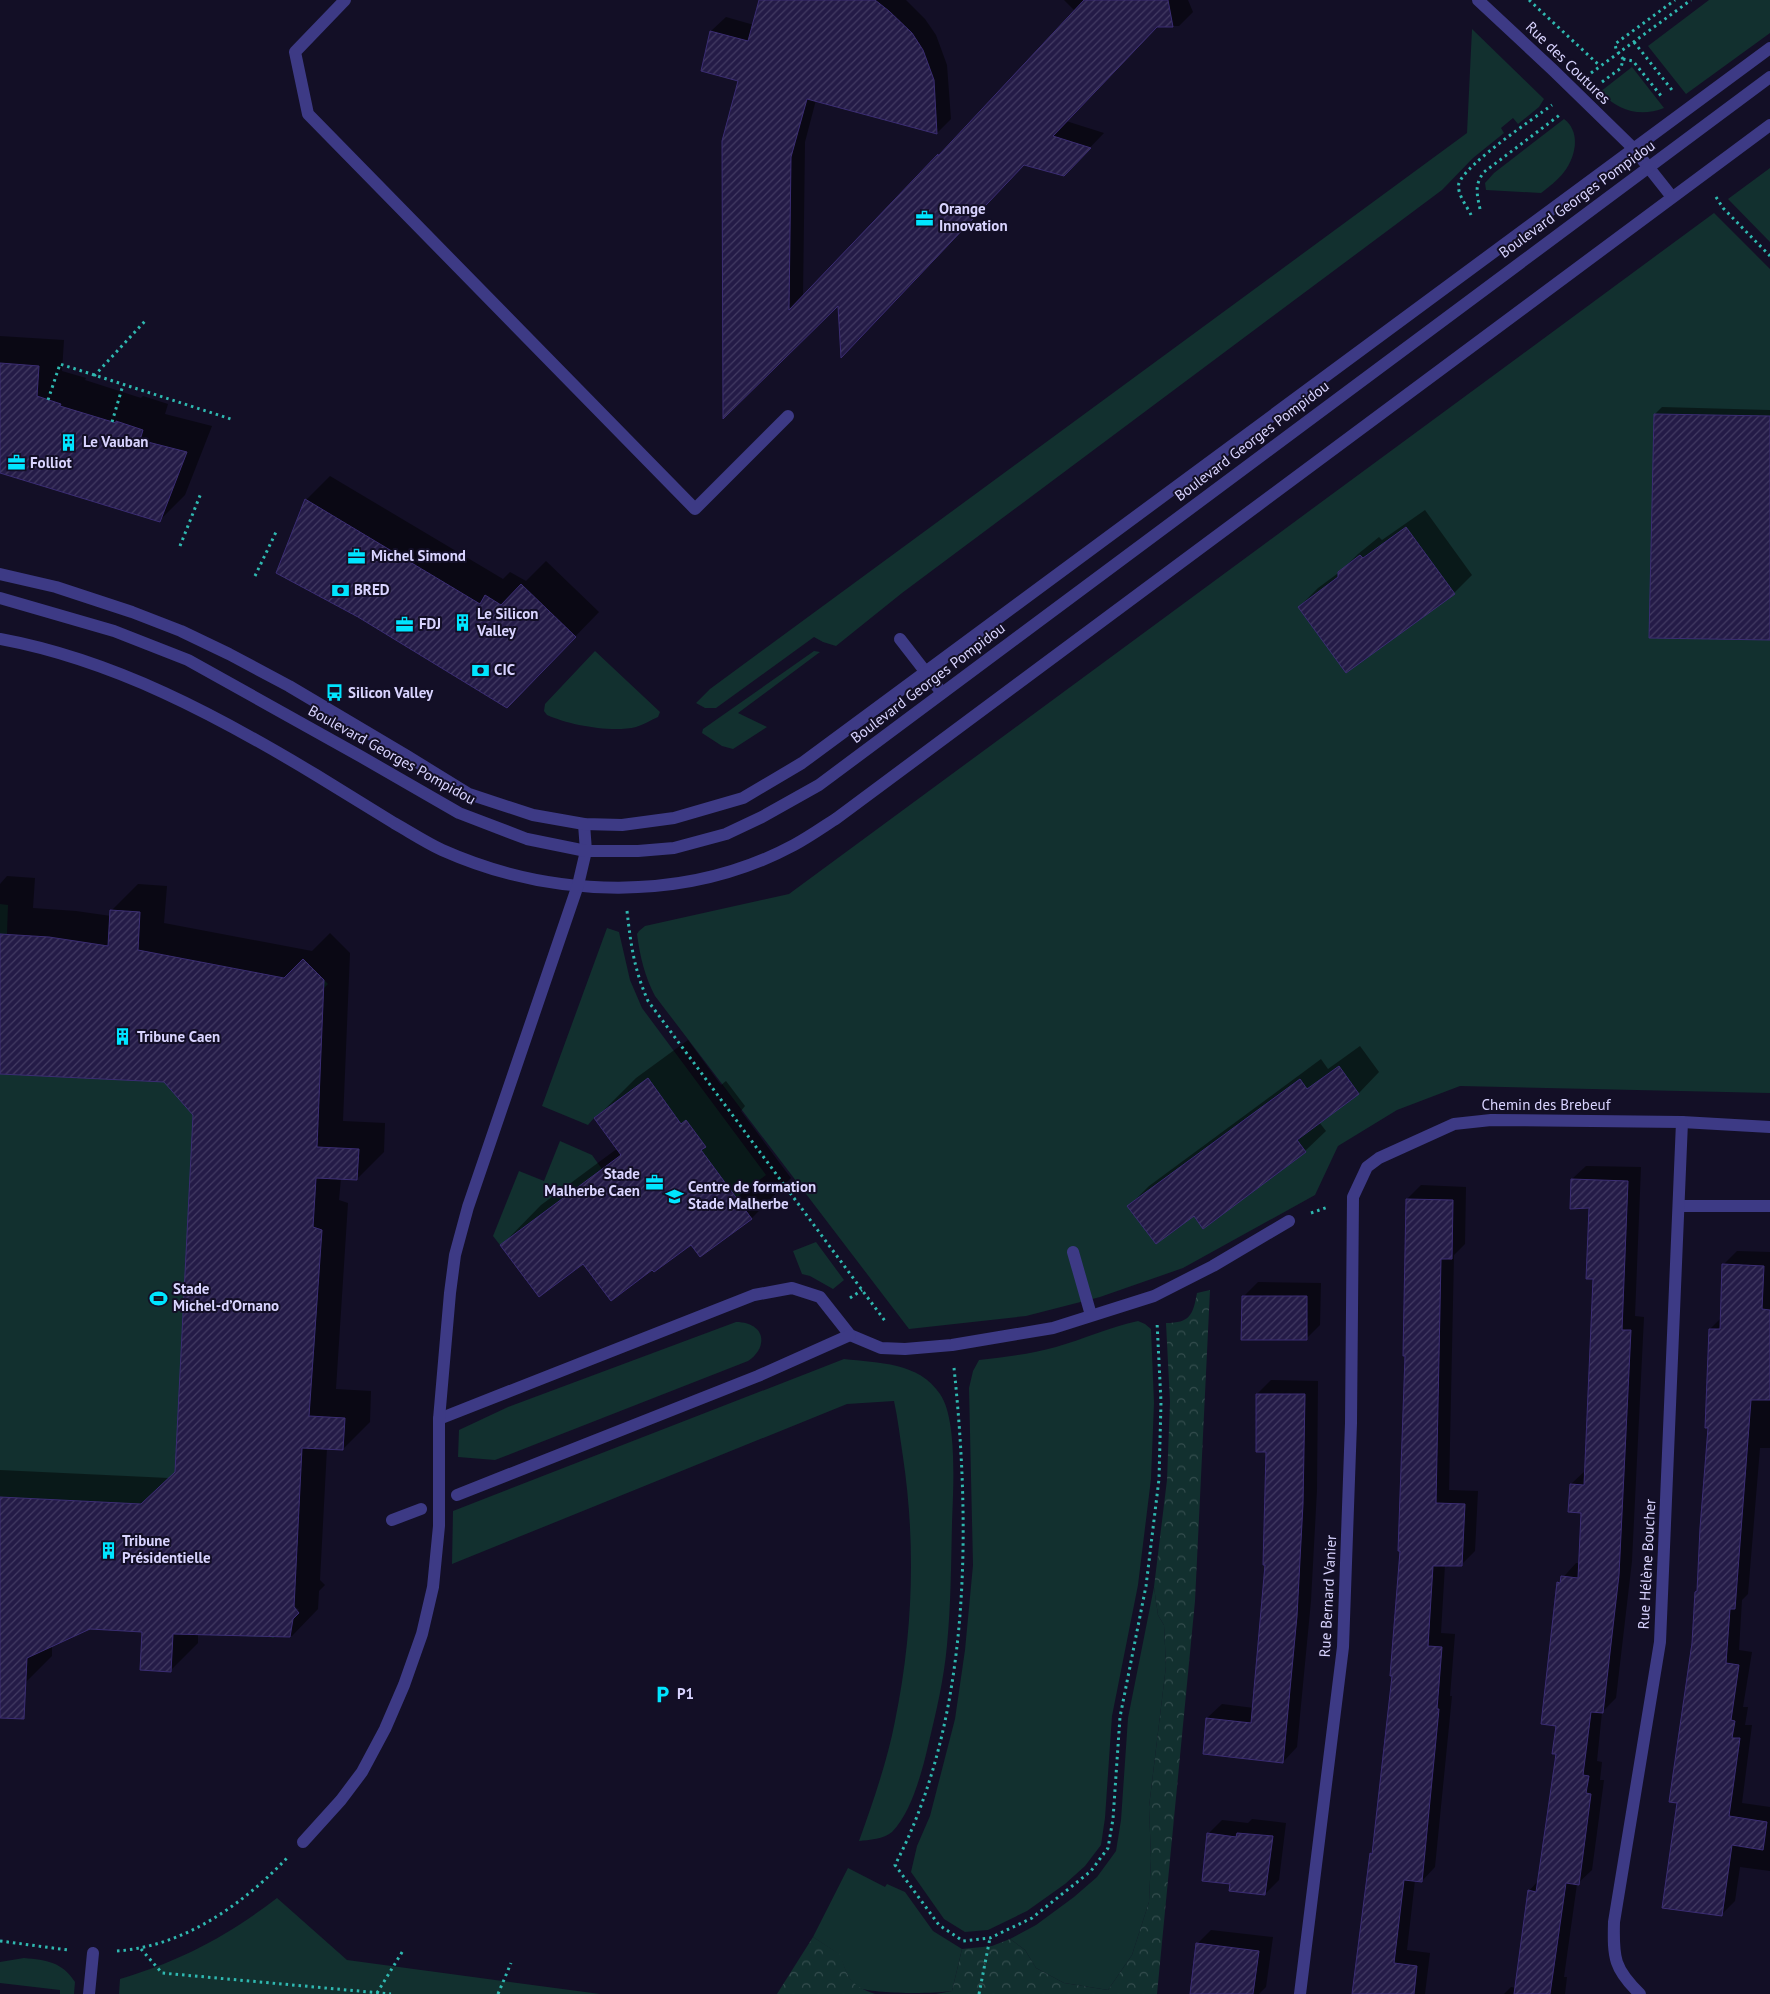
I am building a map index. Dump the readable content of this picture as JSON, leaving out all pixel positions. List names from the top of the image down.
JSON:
{
  "streets": {
    "street": [
      "Rue des Coutures",
      "Boulevard Georges Pompidou",
      "Chemin des Brebeuf",
      "Rue Hélène Boucher",
      "Rue Bernard Vanier"
    ]
  },
  "crossings": [
    ["Rue des Coutures", "Boulevard Georges Pompidou"],
    ["Chemin des Brebeuf", "Rue Hélène Boucher"],
    ["Chemin des Brebeuf", "Rue Bernard Vanier"]
  ],
  "places": {
    "office": [
      "Orange Innovation",
      "Folliot",
      "Michel Simond",
      "FDJ",
      "Stade Malherbe Caen"
    ],
    "building": [
      "Le Vauban",
      "Le Silicon Valley",
      "Tribune Caen",
      "Tribune Présidentielle"
    ],
    "bank": ["BRED", "CIC"],
    "bus stop": ["Silicon Valley"],
    "school or university": ["Centre de formation Stade Malherbe"],
    "sports": ["Stade Michel-d’Ornano"],
    "parking": ["P1"]
  }
}
